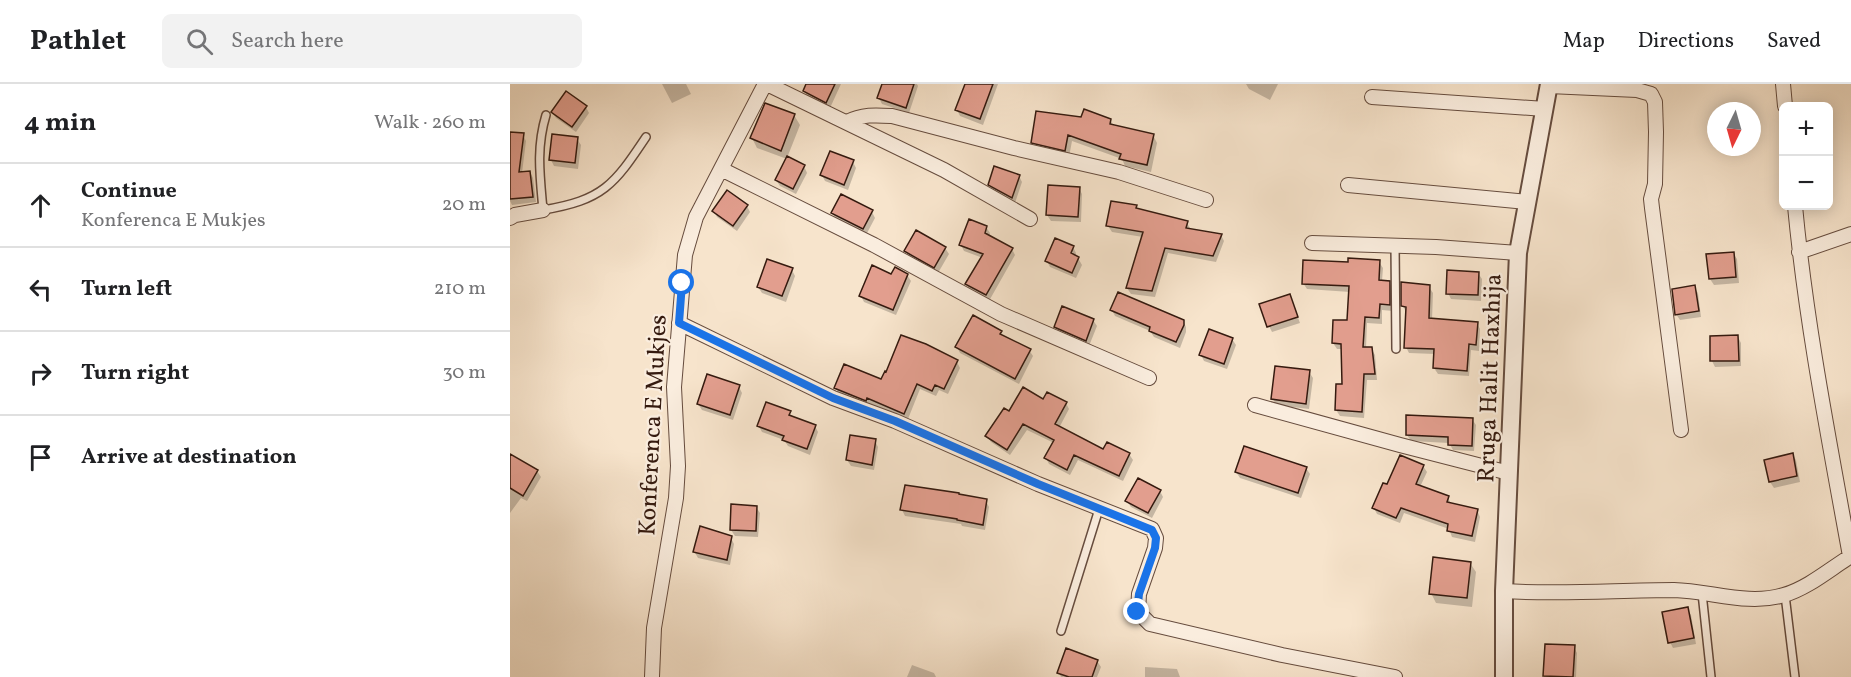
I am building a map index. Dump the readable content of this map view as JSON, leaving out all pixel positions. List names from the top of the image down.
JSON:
{
  "streets": {
    "street": ["Rruga Halit Haxhija", "Konferenca E Mukjes"]
  },
  "north": "bottom",
  "page": {
    "header": "Pathlet",
    "search": "Search here",
    "nav": ["Map", "Directions", "Saved"],
    "heading": ["4 min", "Walk · 260 m"],
    "map_buttons": ["+", "−"],
    "list": [
      ["Continue", "Konferenca E Mukjes", "20 m"],
      ["Turn left", "210 m"],
      ["Turn right", "30 m"],
      "Arrive at destination"
    ]
  }
}
